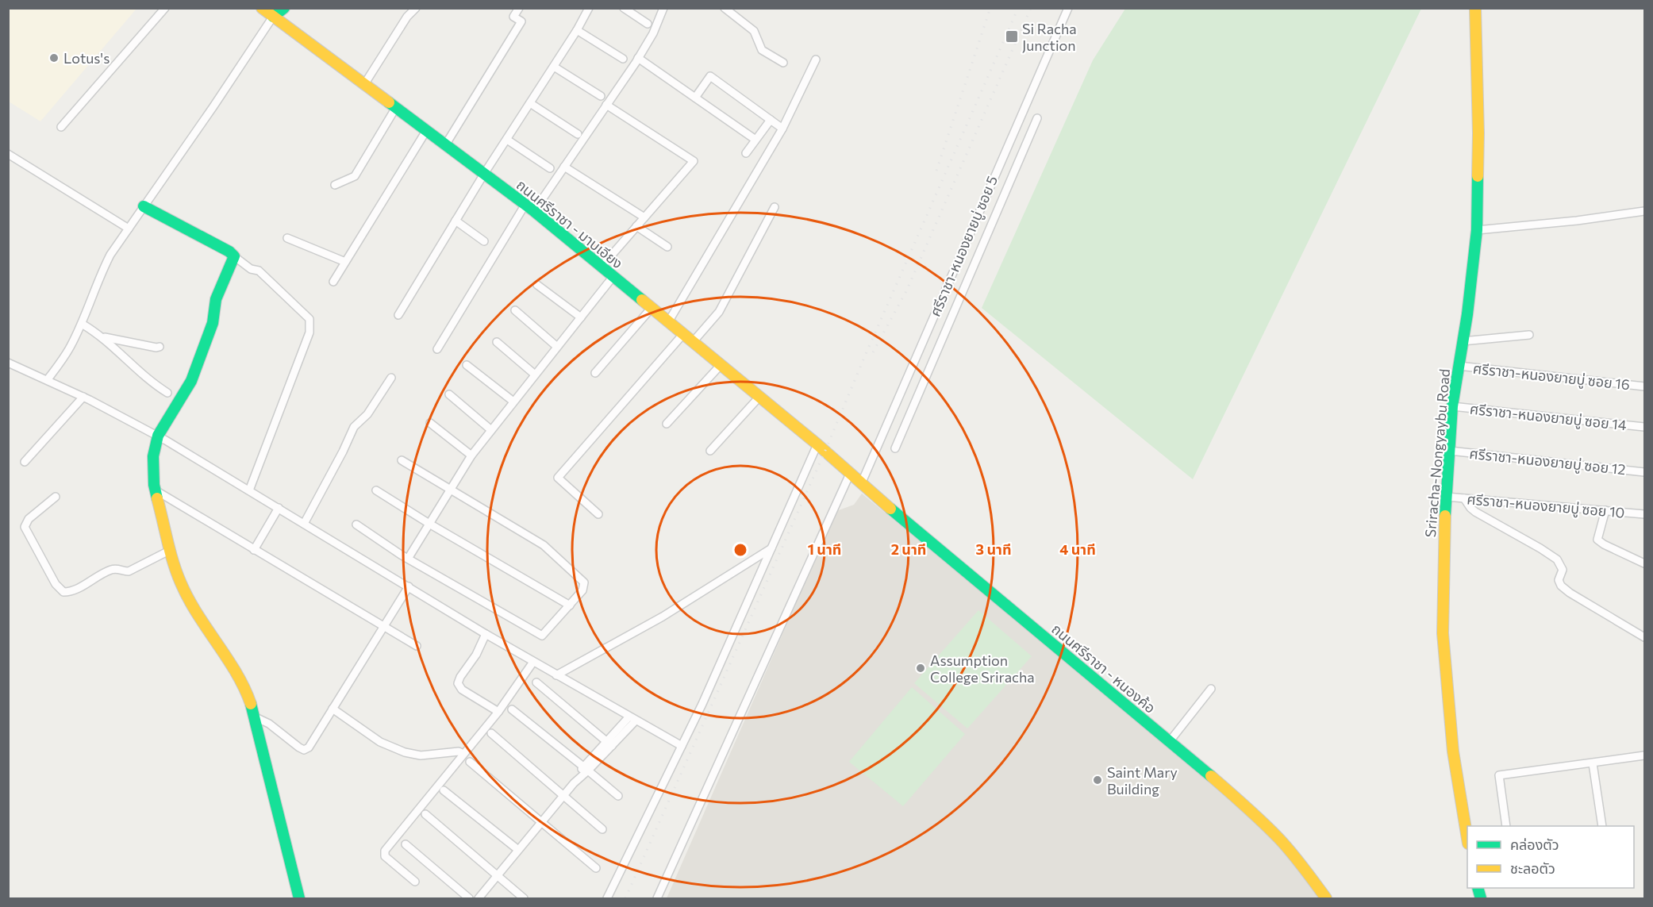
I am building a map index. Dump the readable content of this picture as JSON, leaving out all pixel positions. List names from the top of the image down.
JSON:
{
  "streets": {
    "main road": ["ถนนศรีราชา - มาบเอียง", "Sriracha-Nongyaybu Road", "ถนนศรีราชา - หนองค้อ"],
    "street": [
      "ศรีราชา-หนองยายบู่ ซอย 5",
      "ศรีราชา-หนองยายบู่ ซอย 16",
      "ศรีราชา-หนองยายบู่ ซอย 14",
      "ศรีราชา-หนองยายบู่ ซอย 12",
      "ศรีราชา-หนองยายบู่ ซอย 10"
    ]
  },
  "crossings": [
    ["ถนนศรีราชา - มาบเอียง", "ถนนศรีราชา - หนองค้อ"],
    ["ศรีราชา-หนองยายบู่ ซอย 5", "ถนนศรีราชา - หนองค้อ"],
    ["ศรีราชา-หนองยายบู่ ซอย 16", "Sriracha-Nongyaybu Road"],
    ["ศรีราชา-หนองยายบู่ ซอย 14", "Sriracha-Nongyaybu Road"],
    ["Sriracha-Nongyaybu Road", "ศรีราชา-หนองยายบู่ ซอย 12"],
    ["Sriracha-Nongyaybu Road", "ศรีราชา-หนองยายบู่ ซอย 10"]
  ],
  "places": {
    "transit": ["Si Racha Junction"],
    "other": ["Lotus's", "Assumption College Sriracha", "Saint Mary Building"]
  },
  "legend": ["คล่องตัว", "ชะลอตัว"],
  "rings": [
    "1 นาที",
    "2 นาที",
    "3 นาที",
    "4 นาที"
  ]
}
